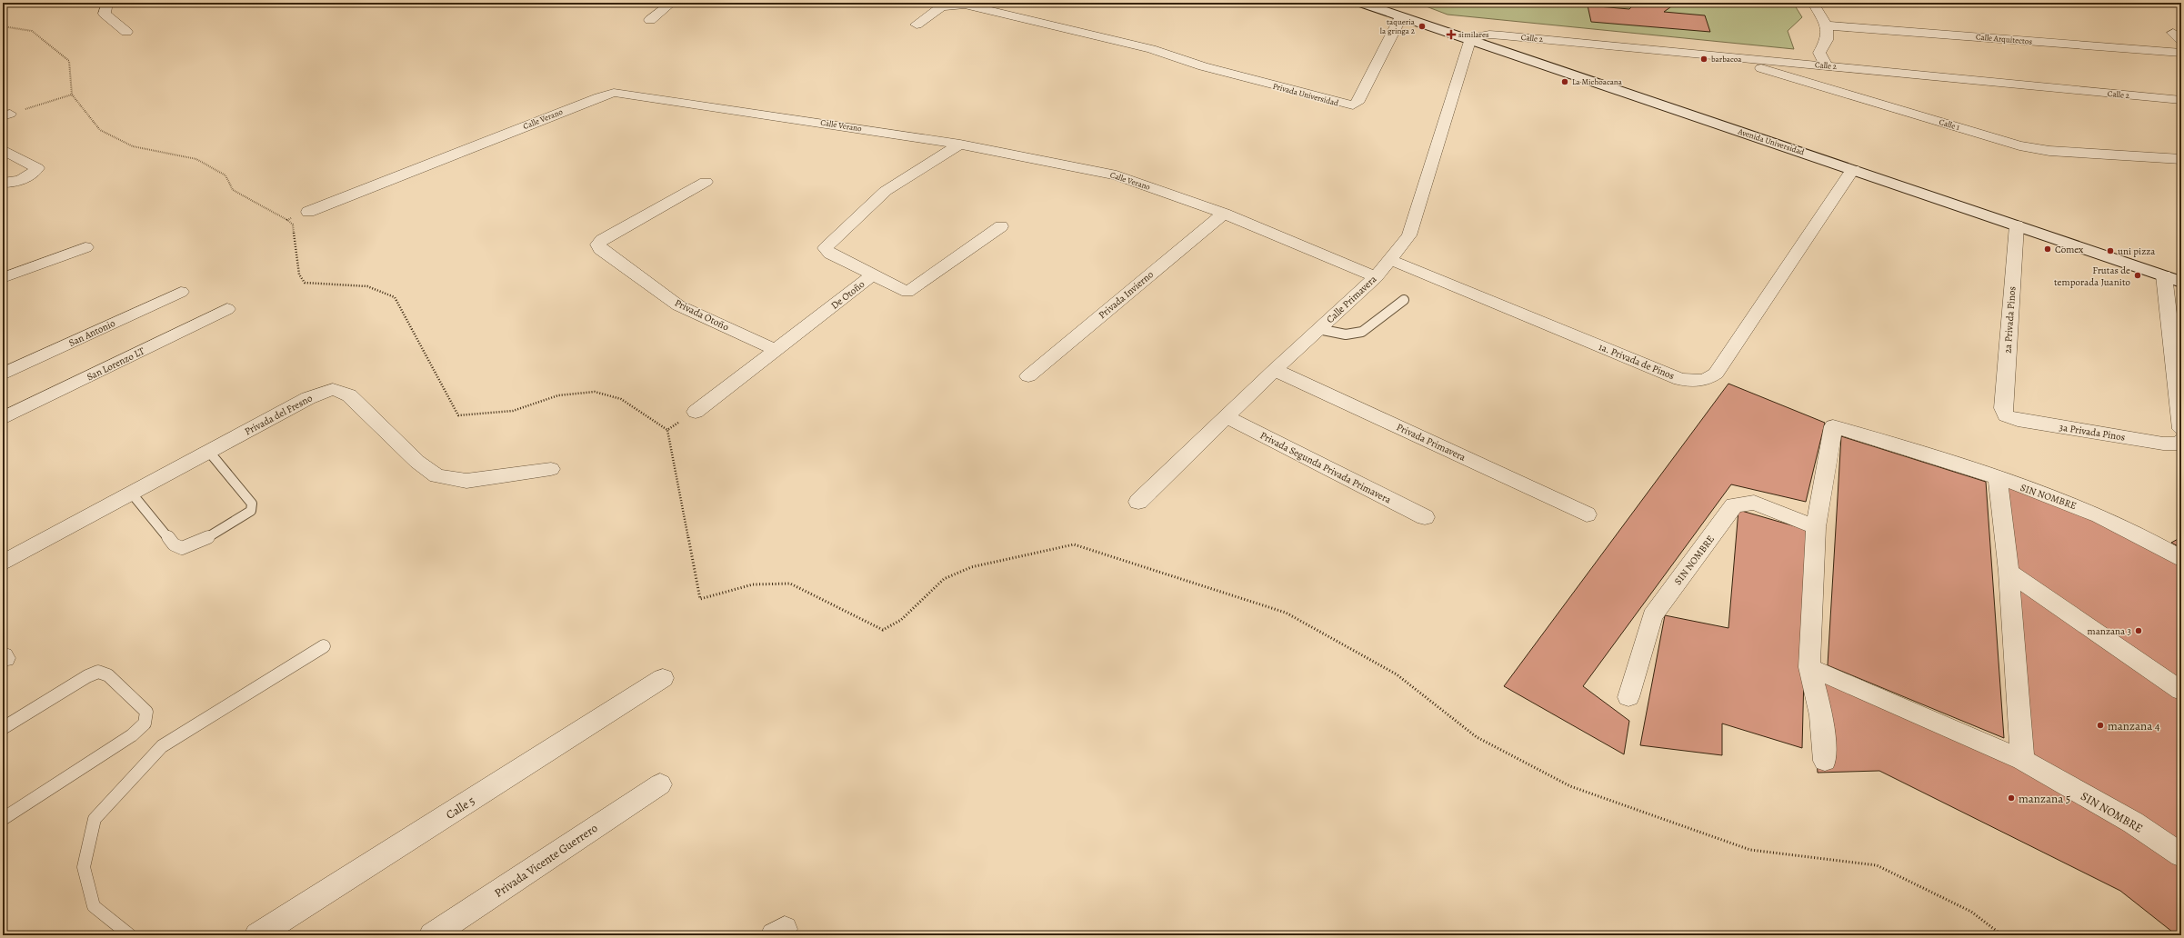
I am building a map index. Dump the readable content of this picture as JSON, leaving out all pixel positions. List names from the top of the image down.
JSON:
{
  "streets": {
    "street": [
      "Calle 2",
      "Calle Arquitectos",
      "Privada Universidad",
      "Calle Verano",
      "Calle 1",
      "Avenida Universidad",
      "De Otoño",
      "Privada Invierno",
      "Calle Primavera",
      "Privada Otoño",
      "2a Privada Pinos",
      "San Antonio",
      "1a. Privada de Pinos",
      "San Lorenzo LT",
      "Privada del Fresno",
      "3a Privada Pinos",
      "Privada Primavera",
      "Privada Segunda Privada Primavera",
      "SIN NOMBRE",
      "Calle 5",
      "Privada Vicente Guerrero"
    ]
  },
  "crossings": [
    ["Calle 2", "Calle 1"],
    ["Calle 2", "Avenida Universidad"],
    ["Calle 2", "Calle Primavera"],
    ["Privada Universidad", "Avenida Universidad"],
    ["Calle Verano", "De Otoño"],
    ["Calle Verano", "Privada Invierno"],
    ["Calle Verano", "Calle Primavera"],
    ["Avenida Universidad", "Calle Primavera"],
    ["Avenida Universidad", "2a Privada Pinos"],
    ["Avenida Universidad", "1a. Privada de Pinos"],
    ["De Otoño", "Privada Otoño"],
    ["Calle Primavera", "1a. Privada de Pinos"],
    ["Calle Primavera", "Privada Primavera"],
    ["Calle Primavera", "Privada Segunda Privada Primavera"],
    ["2a Privada Pinos", "3a Privada Pinos"]
  ],
  "places": {
    "other": [
      "taqueria la gringa 2",
      "barbacoa",
      "La Michoacana",
      "Comex",
      "uni pizza",
      "Frutas de temporada Juanito",
      "manzana 3",
      "manzana 4",
      "manzana 5"
    ],
    "health": ["similares"]
  }
}
